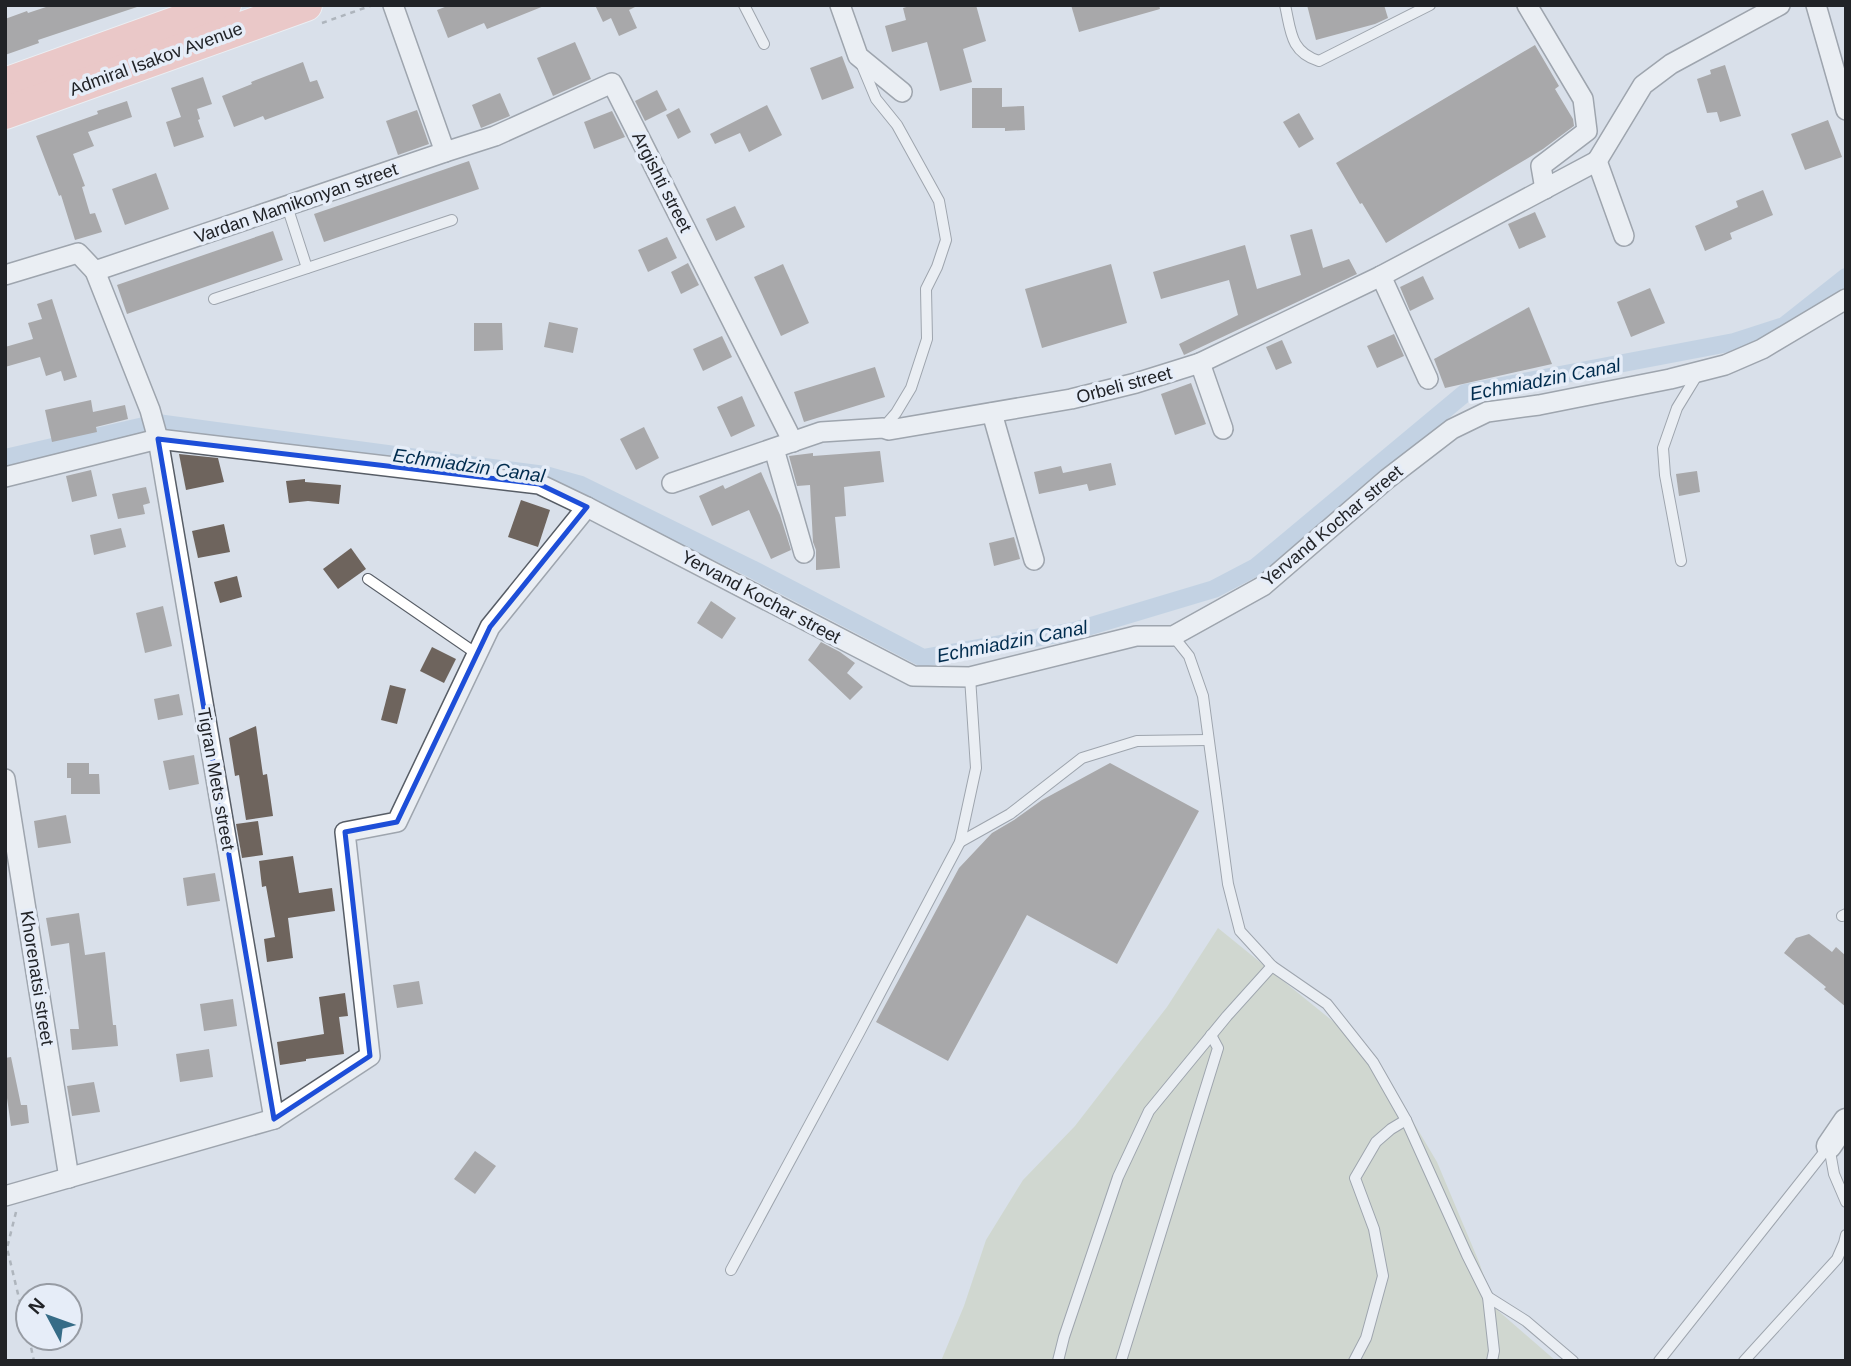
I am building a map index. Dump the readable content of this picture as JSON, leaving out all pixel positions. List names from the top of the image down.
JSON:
{
  "streets": {
    "highway": ["Admiral Isakov Avenue"],
    "street": [
      "Argishti street",
      "Vardan Mamikonyan street",
      "Orbeli street",
      "Yervand Kochar street",
      "Tigran Mets street",
      "Khorenatsi street"
    ]
  },
  "crossings": [
    ["Argishti street", "Vardan Mamikonyan street"],
    ["Argishti street", "Orbeli street"],
    ["Vardan Mamikonyan street", "Tigran Mets street"],
    ["Yervand Kochar street", "Tigran Mets street"]
  ],
  "water": ["Echmiadzin Canal"],
  "north": "top left"
}
